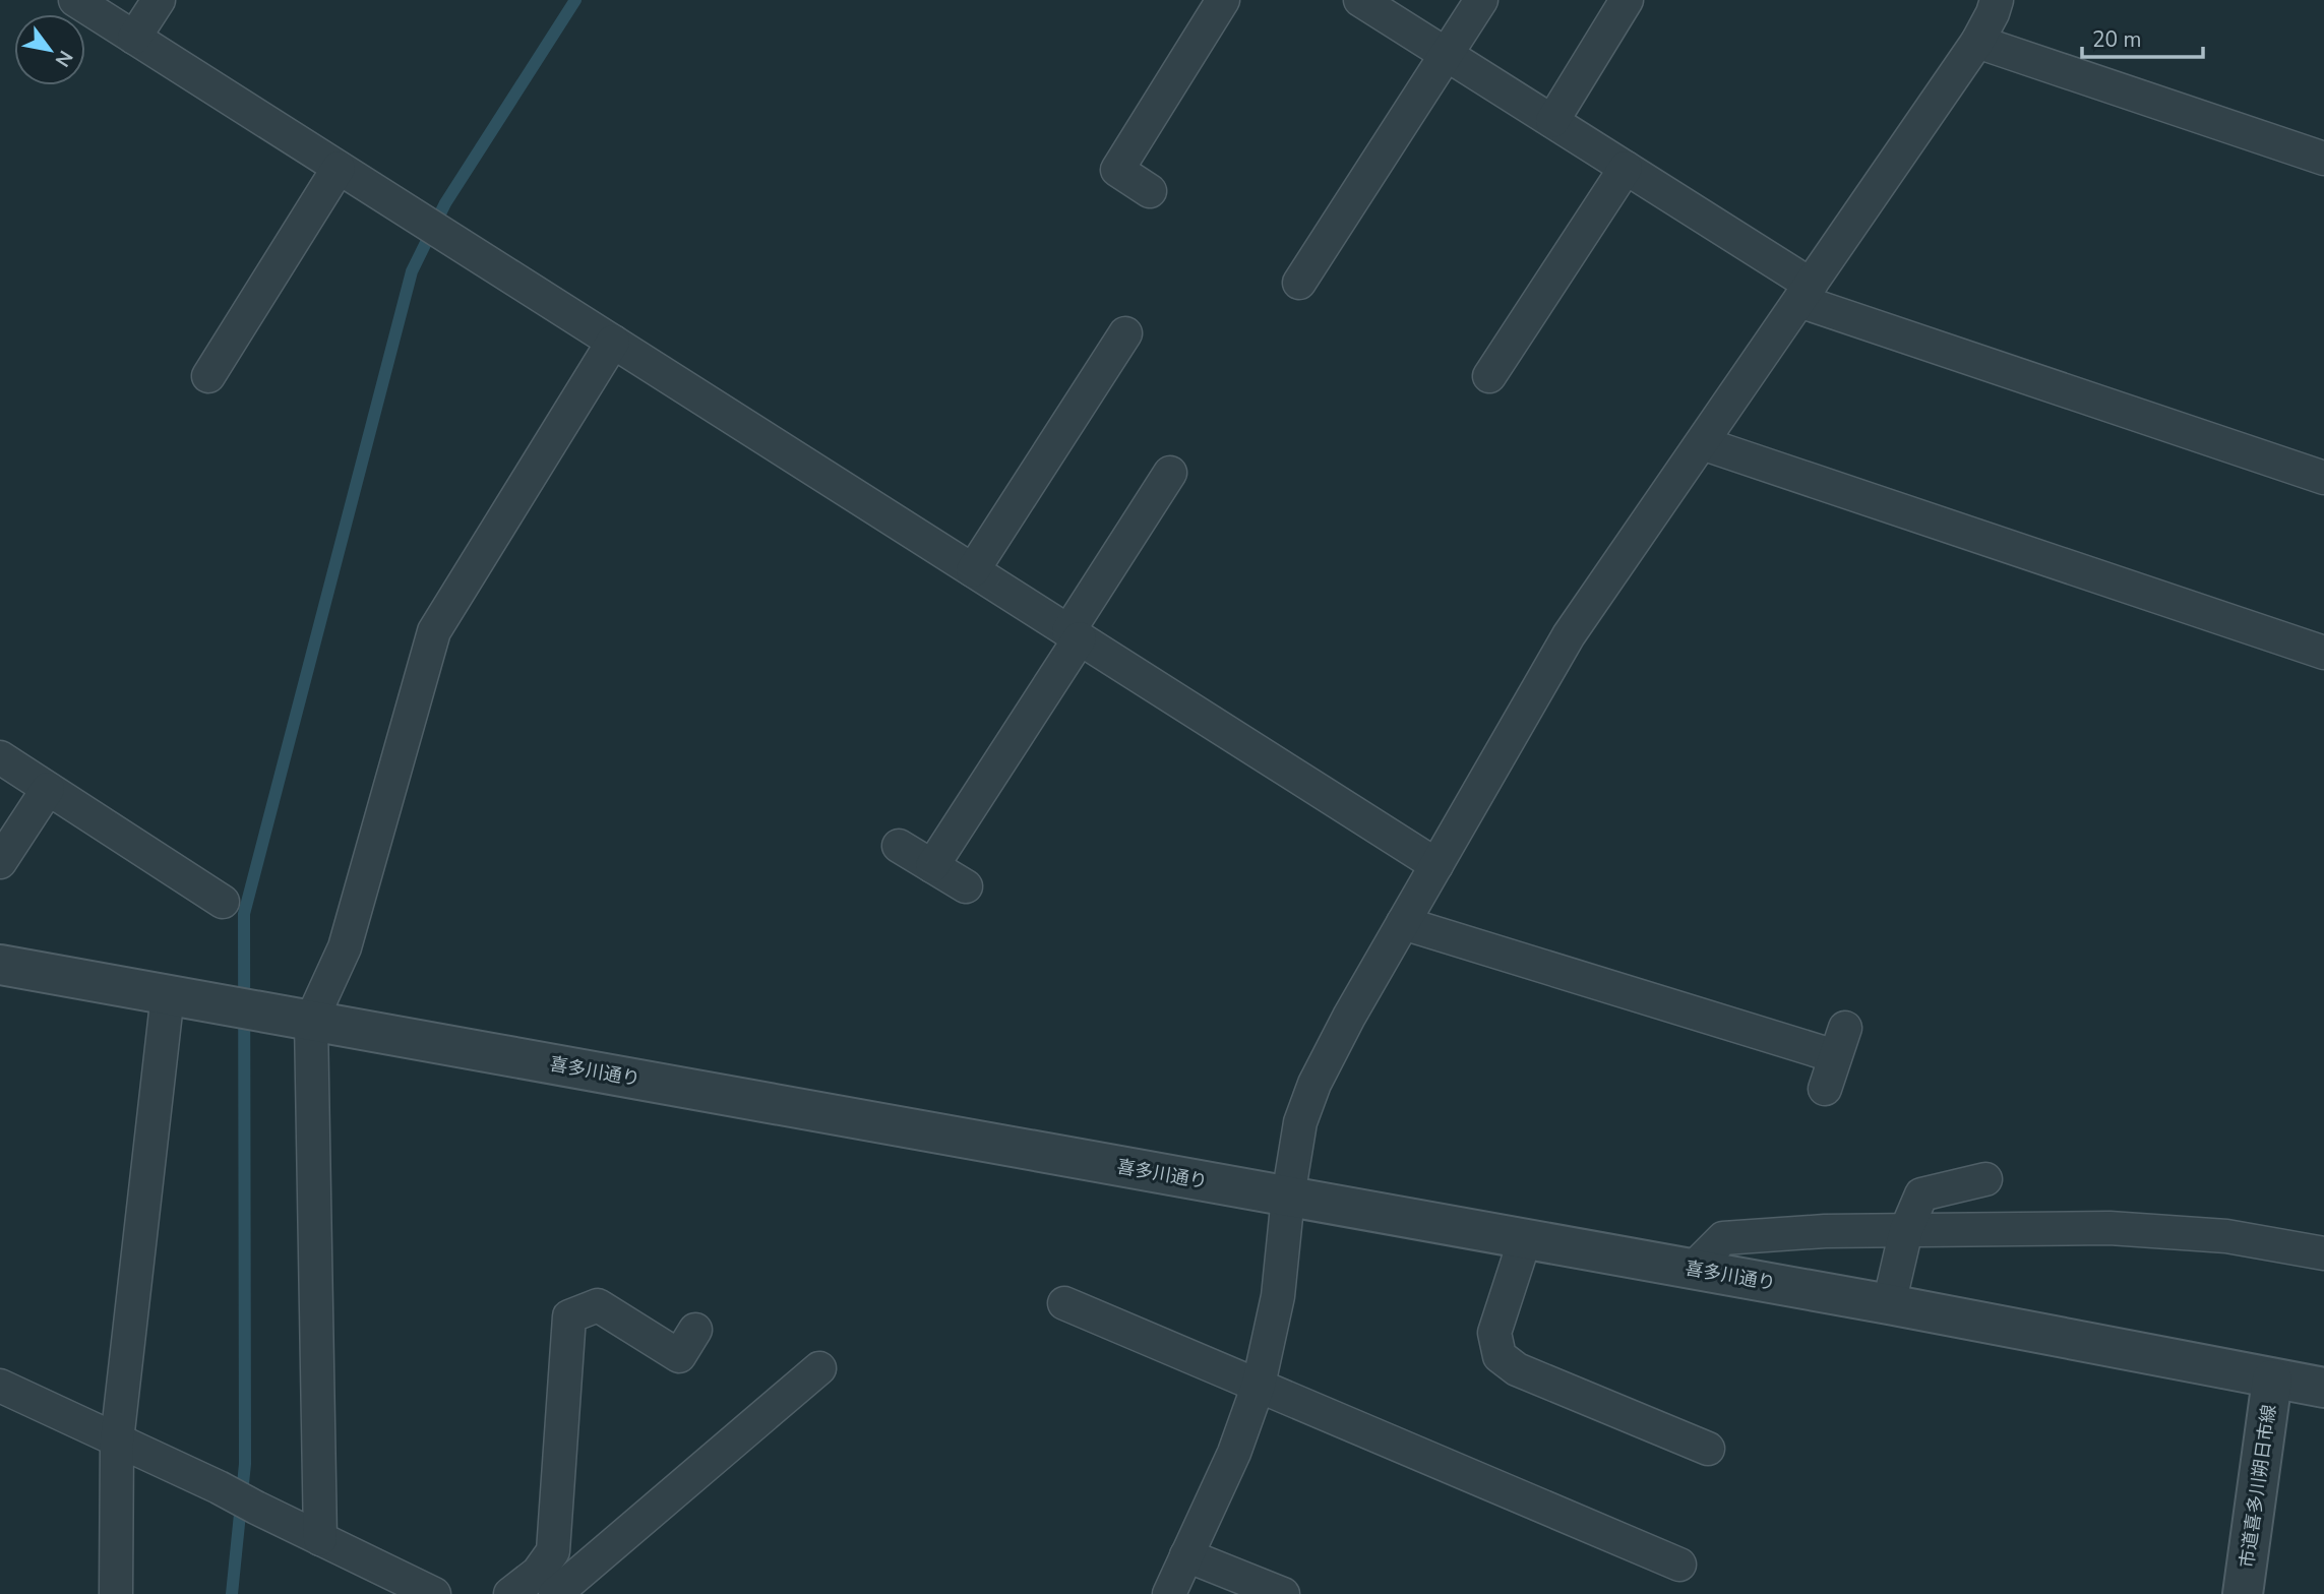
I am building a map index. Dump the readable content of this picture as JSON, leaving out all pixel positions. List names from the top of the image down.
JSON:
{
  "streets": {
    "street": ["喜多川通り", "市道喜多川朔日市線"]
  },
  "crossings": [
    ["喜多川通り", "市道喜多川朔日市線"]
  ],
  "scale_bar": "20 m",
  "north": "bottom right"
}
